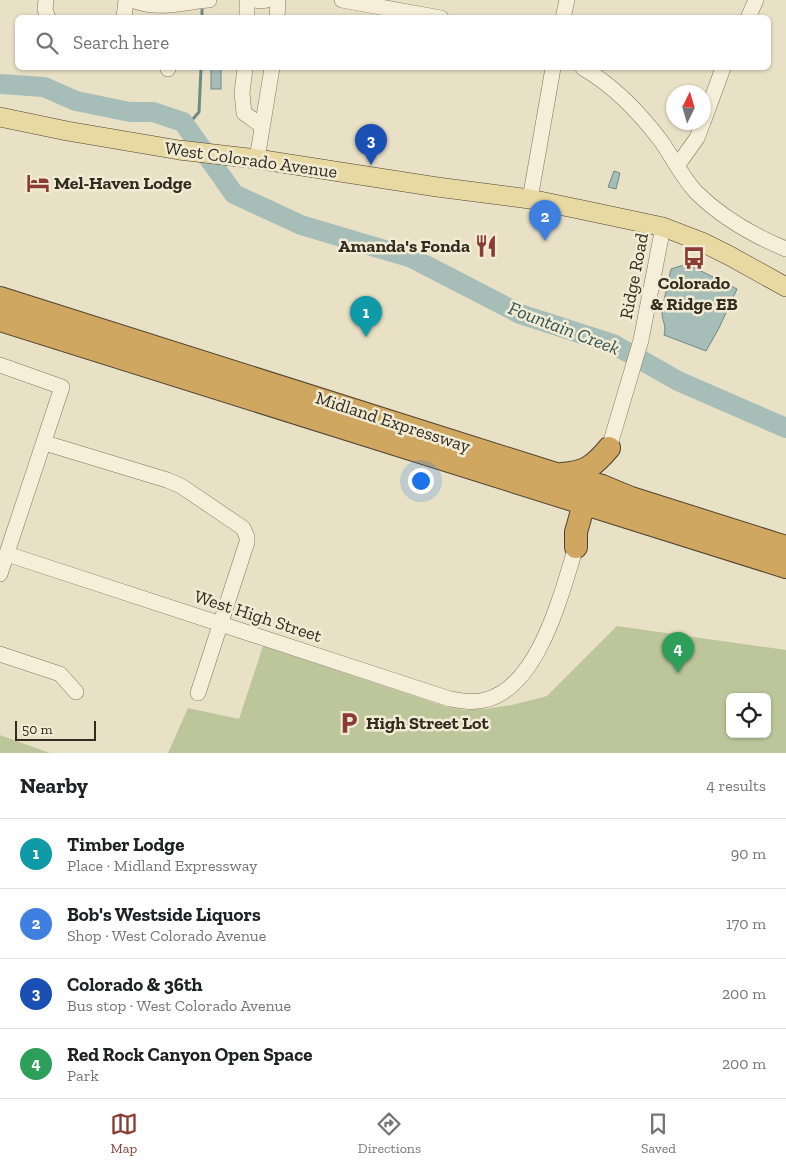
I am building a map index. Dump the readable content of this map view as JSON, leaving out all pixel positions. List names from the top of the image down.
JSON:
{
  "streets": {
    "highway": ["Midland Expressway"],
    "main road": ["West Colorado Avenue"],
    "street": ["Ridge Road", "West High Street"]
  },
  "crossings": [
    ["West Colorado Avenue", "Ridge Road"]
  ],
  "water": ["Fountain Creek"],
  "places": {
    "hotel": ["Mel-Haven Lodge"],
    "restaurant": ["Amanda's Fonda"],
    "bus stop": ["Colorado & Ridge EB"],
    "parking": ["High Street Lot"]
  },
  "scale_bar": "50 m",
  "north": "top",
  "page": {
    "search": "Search here",
    "pins": [
      "3",
      "2",
      "1",
      "4"
    ],
    "scale": "50 m",
    "heading": ["Nearby", "4 results"],
    "list": [
      {
        "mark": "1",
        "name": "Timber Lodge",
        "note": "Place · Midland Expressway",
        "value": "90 m"
      },
      {
        "mark": "2",
        "name": "Bob's Westside Liquors",
        "note": "Shop · West Colorado Avenue",
        "value": "170 m"
      },
      {
        "mark": "3",
        "name": "Colorado & 36th",
        "note": "Bus stop · West Colorado Avenue",
        "value": "200 m"
      },
      {
        "mark": "4",
        "name": "Red Rock Canyon Open Space",
        "note": "Park",
        "value": "200 m"
      }
    ],
    "nav": ["Map", "Directions", "Saved"]
  }
}
